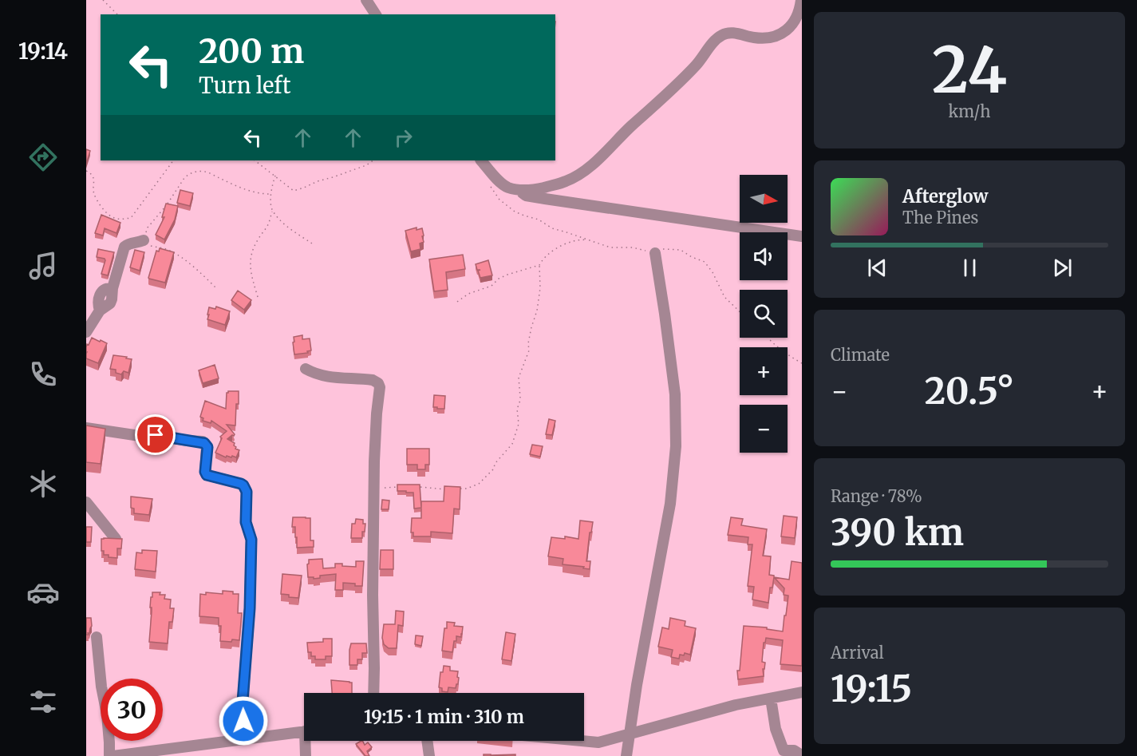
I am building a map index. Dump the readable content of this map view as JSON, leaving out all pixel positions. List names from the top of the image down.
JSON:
{
  "north": "right",
  "page": {
    "tabs": "19:14",
    "tile": [
      ["24", "km/h"],
      "Climate",
      ["Range · 78%", "390 km"],
      ["Arrival", "19:15"]
    ],
    "turn": ["200 m", "Turn left"],
    "map_buttons": ["+", "−"],
    "song": ["Afterglow", "The Pines"],
    "heat": ["−", "20.5°", "+"],
    "limit": "30",
    "trip": "19:15 · 1 min · 310 m"
  }
}
